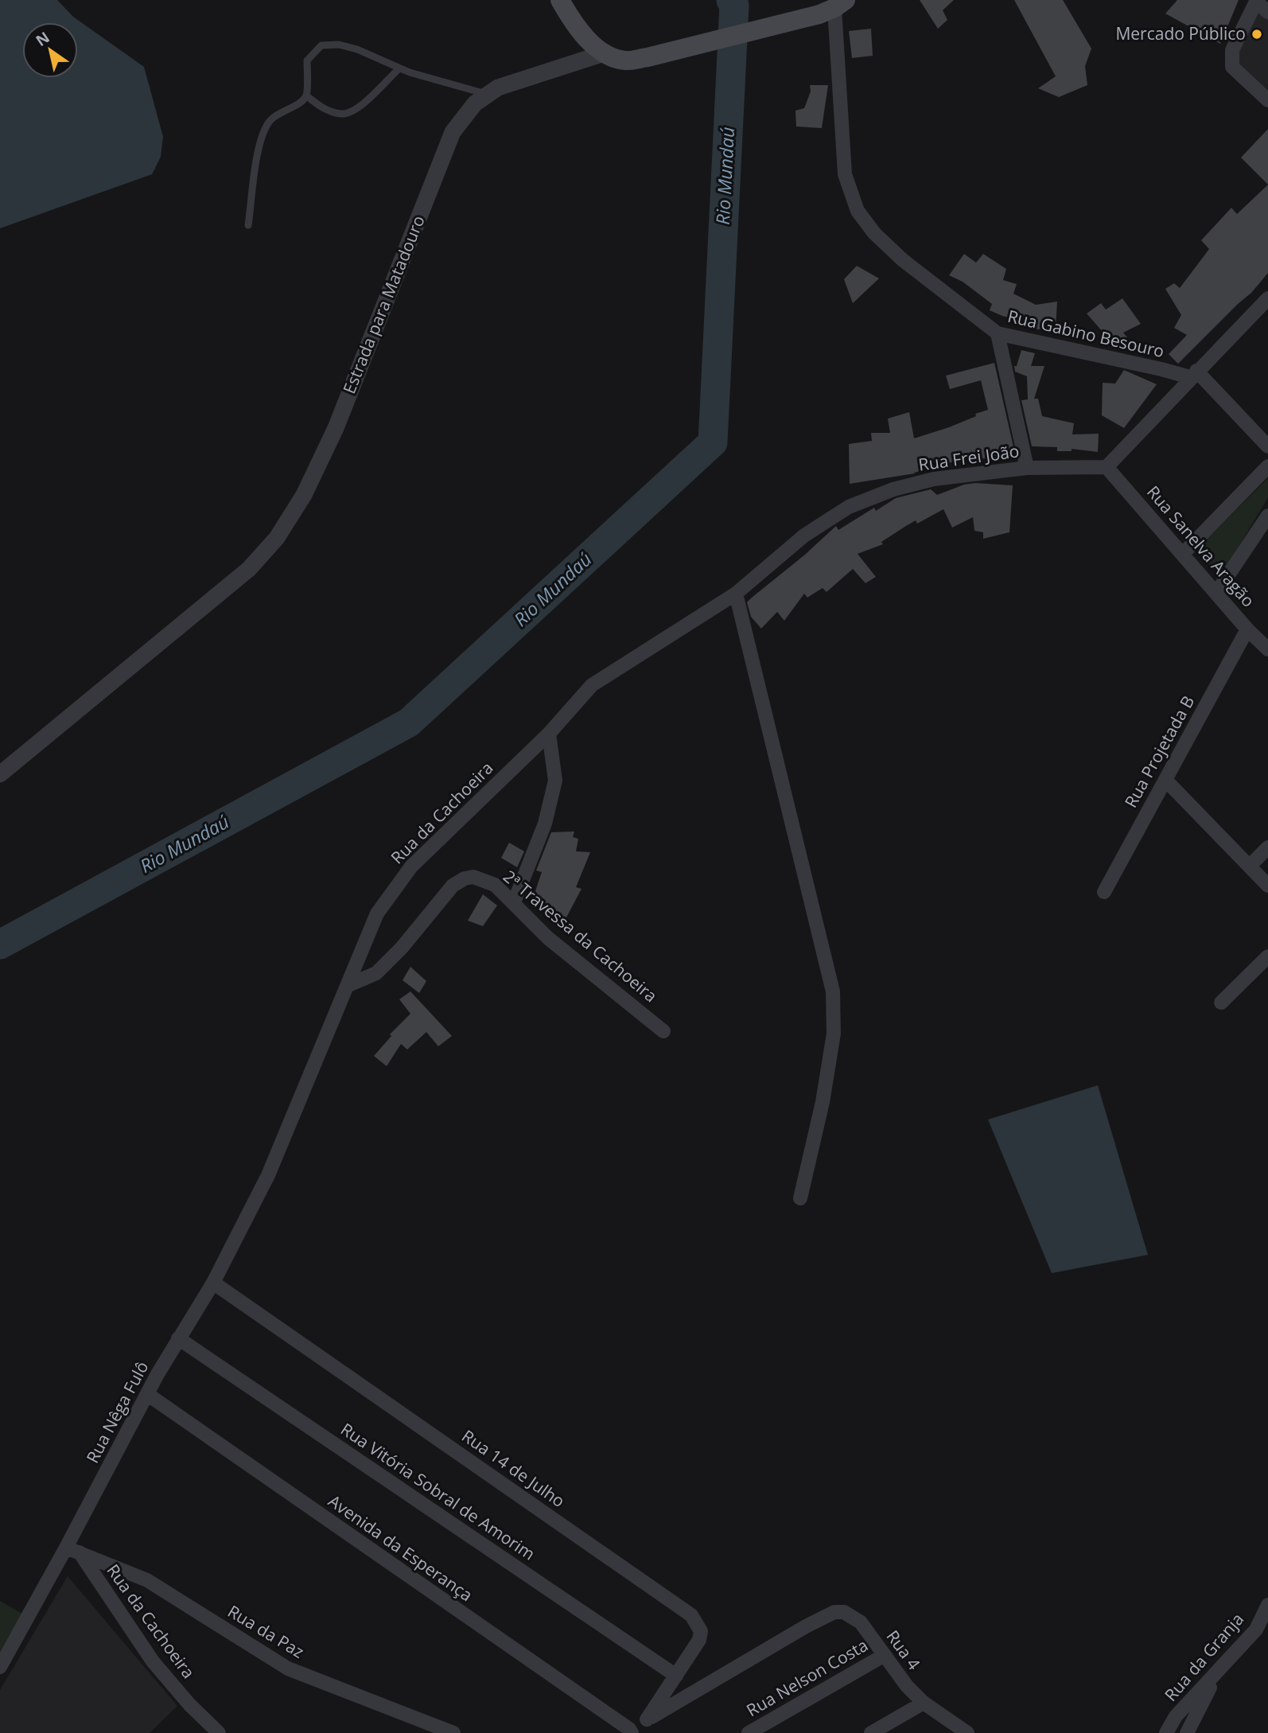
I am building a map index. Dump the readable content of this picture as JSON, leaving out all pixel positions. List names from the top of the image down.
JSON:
{
  "streets": {
    "street": [
      "Estrada para Matadouro",
      "Rua Gabino Besouro",
      "Rua Frei João",
      "Rua Sanelva Aragão",
      "Rua Projetada B",
      "Rua da Cachoeira",
      "2ª Travessa da Cachoeira",
      "Rua Nêga Fulô",
      "Rua 14 de Julho",
      "Rua Vitória Sobral de Amorim",
      "Avenida da Esperança",
      "Rua da Paz",
      "Rua 4",
      "Rua da Granja",
      "Rua Nelson Costa"
    ]
  },
  "crossings": [
    ["Rua Frei João", "Rua Sanelva Aragão"],
    ["Rua Frei João", "Rua da Cachoeira"],
    ["Rua Sanelva Aragão", "Rua Projetada B"],
    ["Rua da Cachoeira", "2ª Travessa da Cachoeira"],
    ["Rua da Cachoeira", "Rua Nêga Fulô"],
    ["Rua da Cachoeira", "Rua da Paz"],
    ["Rua Nêga Fulô", "Rua 14 de Julho"],
    ["Rua Nêga Fulô", "Rua Vitória Sobral de Amorim"],
    ["Rua Nêga Fulô", "Avenida da Esperança"],
    ["Rua Nêga Fulô", "Rua da Paz"],
    ["Rua 14 de Julho", "Rua Vitória Sobral de Amorim"],
    ["Rua 14 de Julho", "Rua 4"],
    ["Rua 4", "Rua Nelson Costa"]
  ],
  "water": ["Rio Mundaú"],
  "places": ["Mercado Público"],
  "north": "top left"
}
